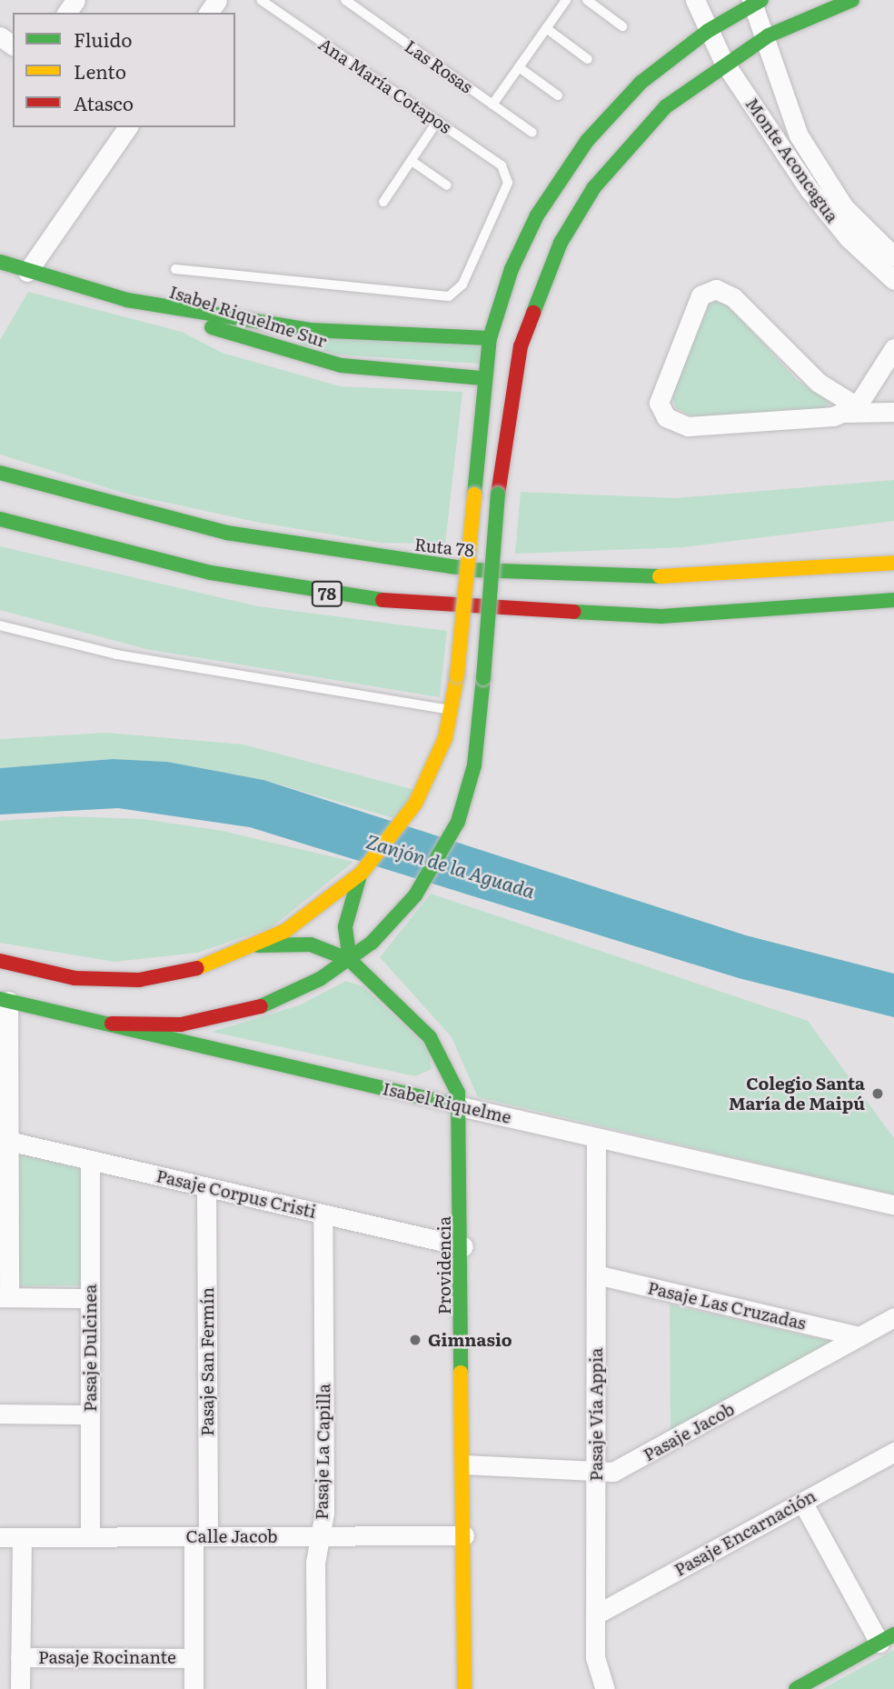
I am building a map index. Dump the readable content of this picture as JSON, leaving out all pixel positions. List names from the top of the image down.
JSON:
{
  "streets": {
    "main road": [
      "Isabel Riquelme Sur",
      "Ruta 78",
      "78",
      "Isabel Riquelme",
      "Providencia"
    ],
    "street": [
      "Monte Aconcagua",
      "Pasaje Corpus Cristi",
      "Pasaje Las Cruzadas",
      "Pasaje Dulcinea",
      "Pasaje San Fermín",
      "Pasaje Vía Appia",
      "Pasaje Jacob",
      "Pasaje La Capilla",
      "Pasaje Encarnación",
      "Calle Jacob",
      "Pasaje Rocinante"
    ],
    "lane": ["Las Rosas", "Ana María Cotapos"]
  },
  "crossings": [
    ["Isabel Riquelme", "Providencia"],
    ["Isabel Riquelme", "Pasaje Vía Appia"],
    ["Pasaje Corpus Cristi", "Providencia"],
    ["Pasaje Corpus Cristi", "Pasaje Dulcinea"],
    ["Pasaje Corpus Cristi", "Pasaje San Fermín"],
    ["Pasaje Corpus Cristi", "Pasaje La Capilla"],
    ["Providencia", "Pasaje Jacob"],
    ["Providencia", "Calle Jacob"],
    ["Pasaje Las Cruzadas", "Pasaje Vía Appia"],
    ["Pasaje Las Cruzadas", "Pasaje Jacob"],
    ["Pasaje Dulcinea", "Calle Jacob"],
    ["Pasaje San Fermín", "Calle Jacob"],
    ["Pasaje San Fermín", "Pasaje Rocinante"],
    ["Pasaje Vía Appia", "Pasaje Jacob"],
    ["Pasaje Vía Appia", "Pasaje Encarnación"],
    ["Pasaje La Capilla", "Calle Jacob"]
  ],
  "water": ["Zanjón de la Aguada"],
  "places": ["Colegio Santa María de Maipú", "Gimnasio"],
  "legend": ["Fluido", "Lento", "Atasco"]
}
